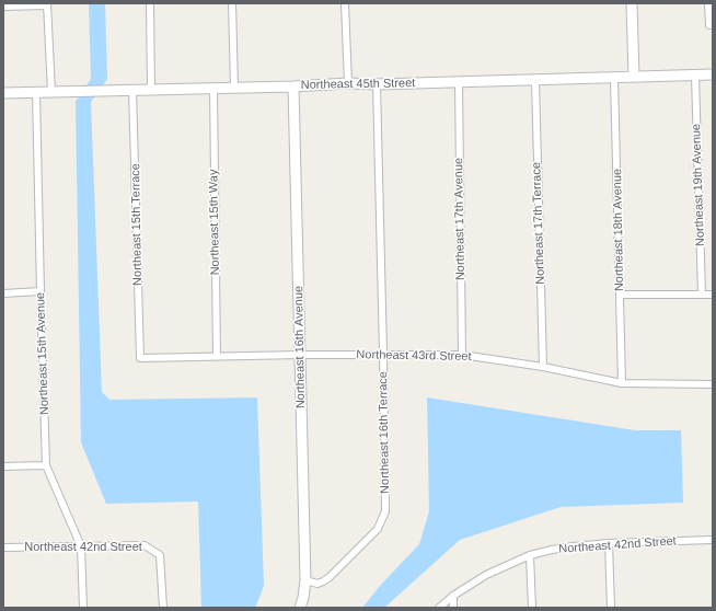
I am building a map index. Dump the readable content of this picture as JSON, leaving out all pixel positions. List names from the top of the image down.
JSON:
{
  "streets": {
    "street": [
      "Northeast 45th Street",
      "Northeast 19th Avenue",
      "Northeast 17th Avenue",
      "Northeast 15th Way",
      "Northeast 17th Terrace",
      "Northeast 15th Terrace",
      "Northeast 18th Avenue",
      "Northeast 16th Avenue",
      "Northeast 15th Avenue",
      "Northeast 43rd Street",
      "Northeast 16th Terrace",
      "Northeast 42nd Street"
    ]
  },
  "crossings": [
    ["Northeast 45th Street", "Northeast 19th Avenue"],
    ["Northeast 45th Street", "Northeast 17th Avenue"],
    ["Northeast 45th Street", "Northeast 15th Way"],
    ["Northeast 45th Street", "Northeast 17th Terrace"],
    ["Northeast 45th Street", "Northeast 15th Terrace"],
    ["Northeast 45th Street", "Northeast 18th Avenue"],
    ["Northeast 45th Street", "Northeast 16th Avenue"],
    ["Northeast 45th Street", "Northeast 15th Avenue"],
    ["Northeast 45th Street", "Northeast 16th Terrace"],
    ["Northeast 17th Avenue", "Northeast 43rd Street"],
    ["Northeast 15th Way", "Northeast 43rd Street"],
    ["Northeast 17th Terrace", "Northeast 43rd Street"],
    ["Northeast 15th Terrace", "Northeast 43rd Street"],
    ["Northeast 18th Avenue", "Northeast 43rd Street"],
    ["Northeast 16th Avenue", "Northeast 43rd Street"],
    ["Northeast 16th Avenue", "Northeast 16th Terrace"],
    ["Northeast 15th Avenue", "Northeast 42nd Street"],
    ["Northeast 43rd Street", "Northeast 16th Terrace"]
  ]
}
